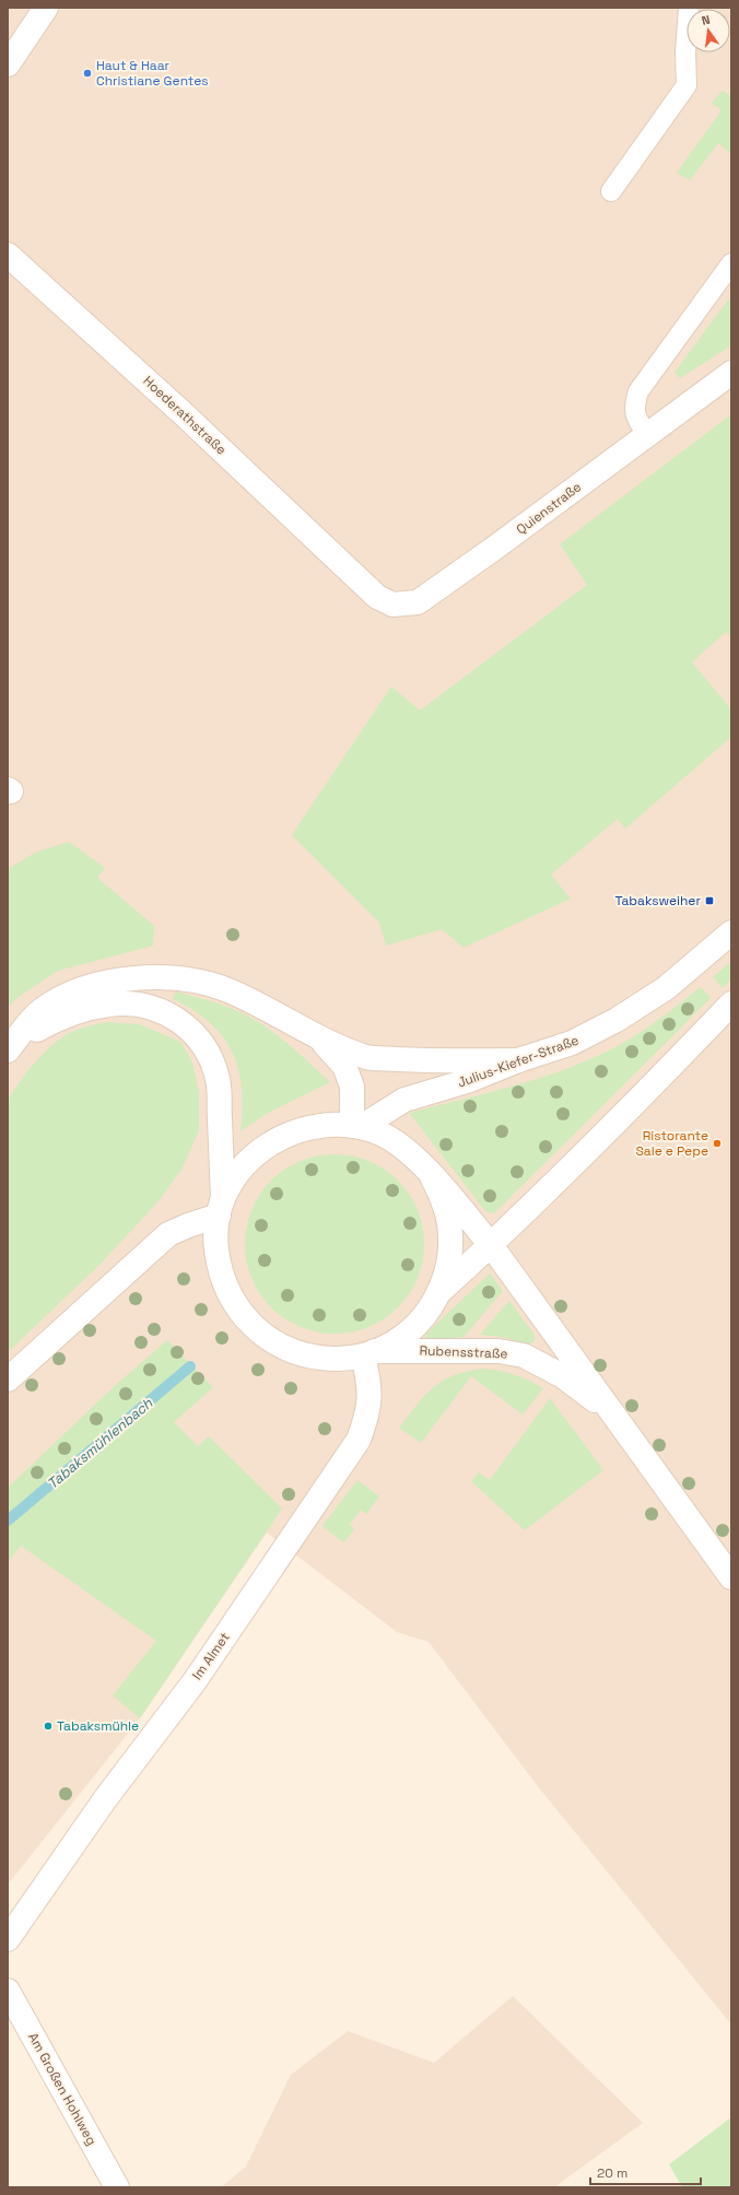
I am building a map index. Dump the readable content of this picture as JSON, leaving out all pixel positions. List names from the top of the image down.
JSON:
{
  "streets": {
    "street": [
      "Hoederathstraße",
      "Quienstraße",
      "Julius-Kiefer-Straße",
      "Rubensstraße",
      "Im Almet",
      "Am Großen Hohlweg"
    ]
  },
  "crossings": [
    ["Hoederathstraße", "Quienstraße"],
    ["Rubensstraße", "Im Almet"]
  ],
  "water": ["Tabaksmühlenbach"],
  "places": {
    "other": ["Haut & Haar Christiane Gentes", "Ristorante Sale e Pepe", "Tabaksmühle"],
    "transit": ["Tabaksweiher"]
  },
  "scale_bar": "20 m",
  "north": "top"
}
